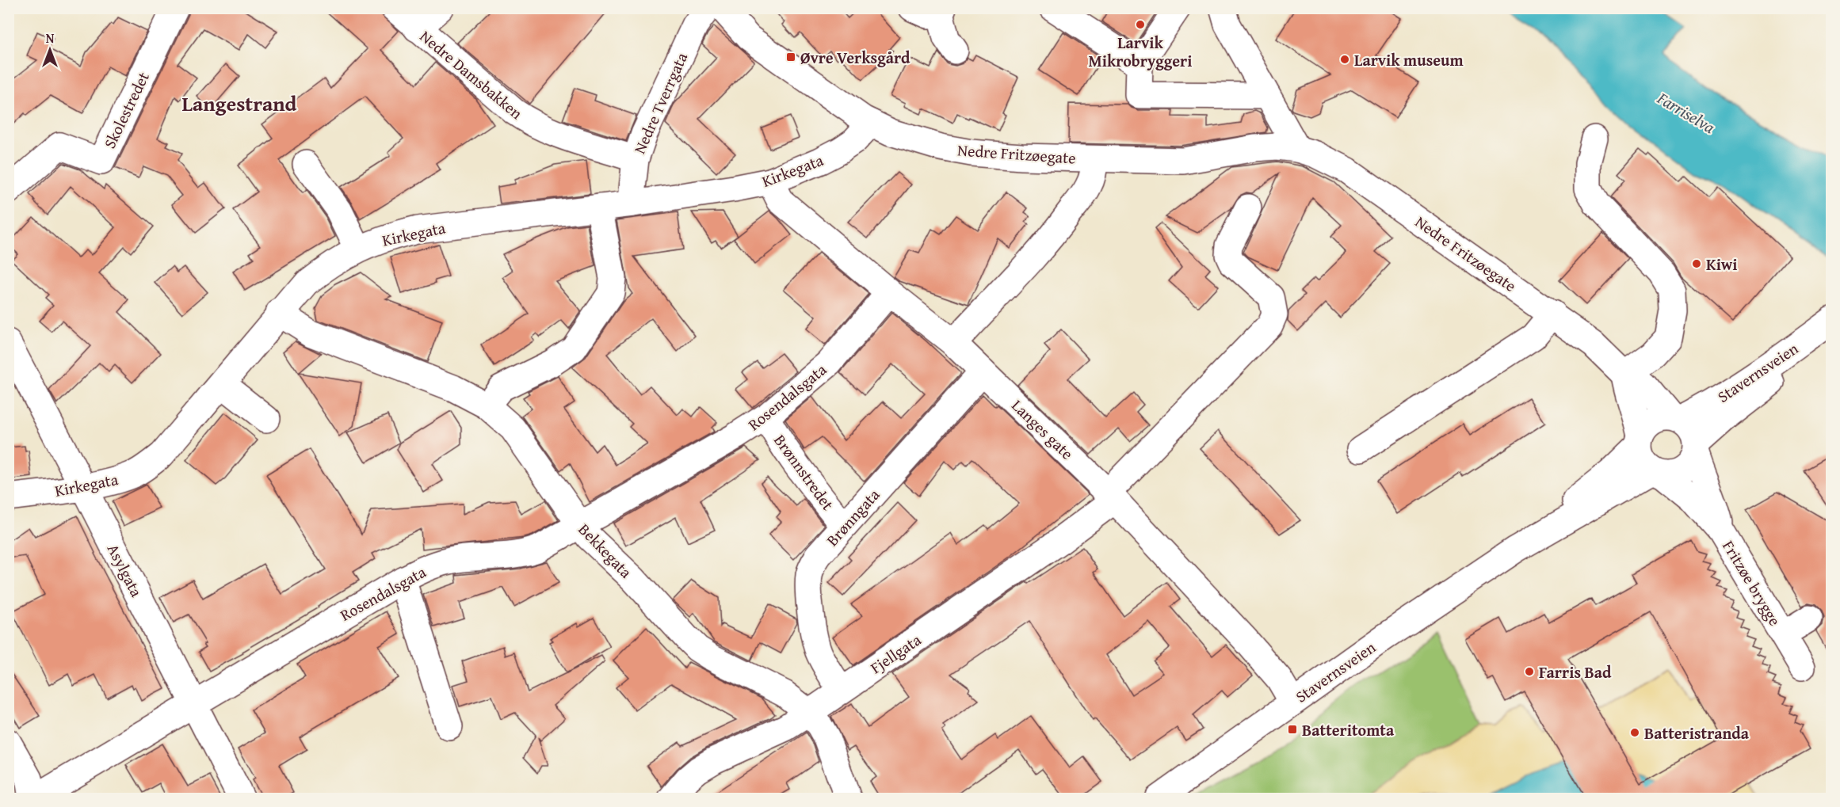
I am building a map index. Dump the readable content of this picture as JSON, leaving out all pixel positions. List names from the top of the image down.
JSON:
{
  "streets": {
    "street": [
      "Nedre Damsbakken",
      "Nedre Tverrgata",
      "Skolestredet",
      "Nedre Fritzøegate",
      "Kirkegata",
      "Stavernsveien",
      "Rosendalsgata",
      "Langes gate",
      "Brønnstredet",
      "Brønngata",
      "Bekkegata",
      "Asylgata",
      "Fritzøe brygge",
      "Fjellgata"
    ]
  },
  "crossings": [
    ["Nedre Damsbakken", "Nedre Tverrgata"],
    ["Nedre Tverrgata", "Kirkegata"],
    ["Nedre Fritzøegate", "Kirkegata"],
    ["Nedre Fritzøegate", "Stavernsveien"],
    ["Nedre Fritzøegate", "Fritzøe brygge"],
    ["Kirkegata", "Langes gate"],
    ["Kirkegata", "Bekkegata"],
    ["Kirkegata", "Asylgata"],
    ["Stavernsveien", "Langes gate"],
    ["Stavernsveien", "Fritzøe brygge"],
    ["Rosendalsgata", "Langes gate"],
    ["Rosendalsgata", "Brønnstredet"],
    ["Rosendalsgata", "Bekkegata"],
    ["Rosendalsgata", "Asylgata"],
    ["Langes gate", "Brønngata"],
    ["Langes gate", "Fjellgata"],
    ["Brønnstredet", "Brønngata"],
    ["Brønngata", "Fjellgata"],
    ["Bekkegata", "Fjellgata"]
  ],
  "districts": ["Langestrand"],
  "water": ["Farriselva"],
  "places": {
    "other": [
      "Larvik Mikrobryggeri",
      "Larvik museum",
      "Kiwi",
      "Farris Bad",
      "Batteristranda"
    ],
    "transit": ["Øvre Verksgård", "Batteritomta"]
  },
  "north": "top"
}
